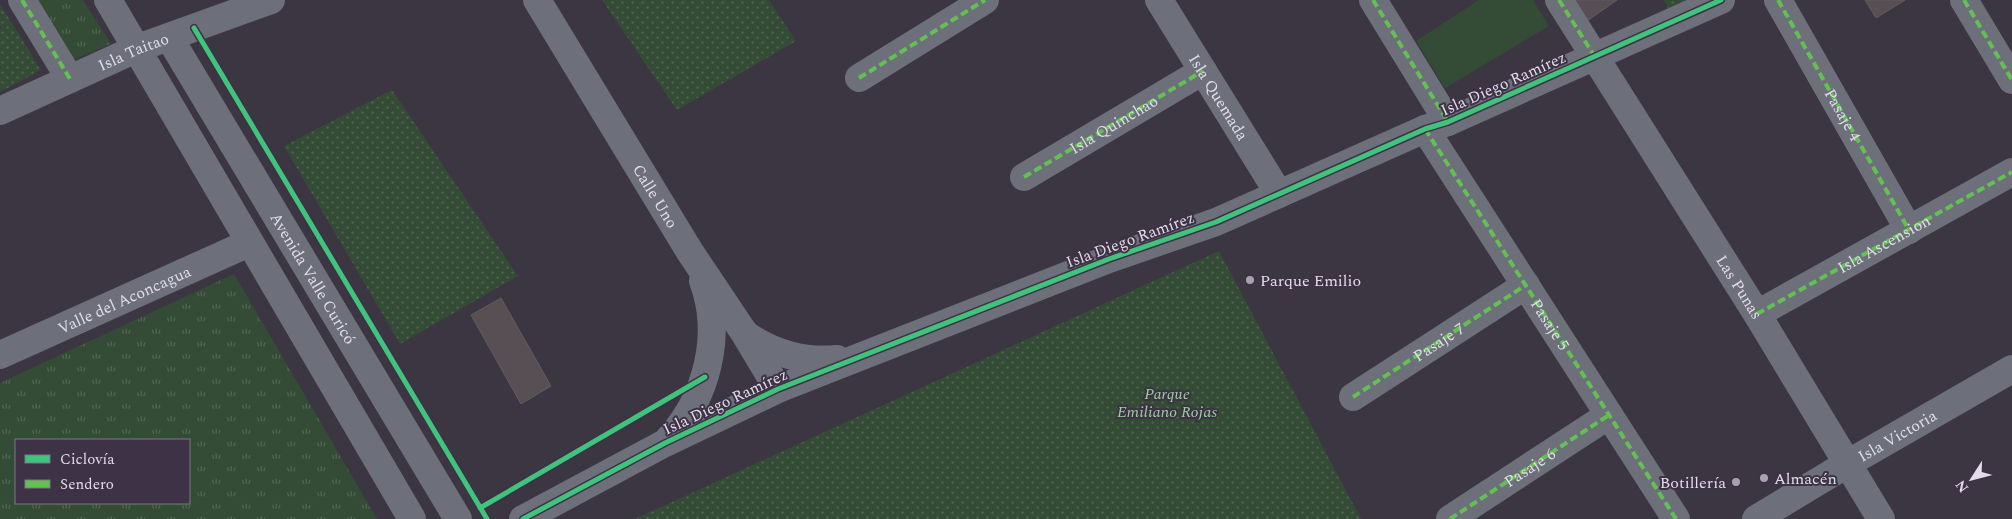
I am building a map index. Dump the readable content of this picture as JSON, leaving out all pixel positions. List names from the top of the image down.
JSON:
{
  "streets": {
    "street": [
      "Isla Taitao",
      "Isla Diego Ramírez",
      "Isla Quemada",
      "Pasaje 4",
      "Isla Quinchao",
      "Calle Uno",
      "Isla Ascension",
      "Avenida Valle Curicó",
      "Las Punas",
      "Valle del Aconcagua",
      "Pasaje 5",
      "Pasaje 7",
      "Isla Victoria",
      "Pasaje 6"
    ]
  },
  "crossings": [
    ["Isla Taitao", "Avenida Valle Curicó"],
    ["Isla Diego Ramírez", "Isla Quemada"],
    ["Isla Diego Ramírez", "Calle Uno"],
    ["Isla Diego Ramírez", "Las Punas"],
    ["Isla Diego Ramírez", "Pasaje 5"],
    ["Isla Quemada", "Isla Quinchao"],
    ["Pasaje 4", "Isla Ascension"],
    ["Isla Ascension", "Las Punas"],
    ["Las Punas", "Isla Victoria"],
    ["Pasaje 5", "Pasaje 7"],
    ["Pasaje 5", "Pasaje 6"]
  ],
  "parks": ["Parque Emiliano Rojas"],
  "places": ["Parque Emilio", "Almacén", "Botillería"],
  "legend": ["Ciclovía", "Sendero"],
  "north": "bottom left"
}
